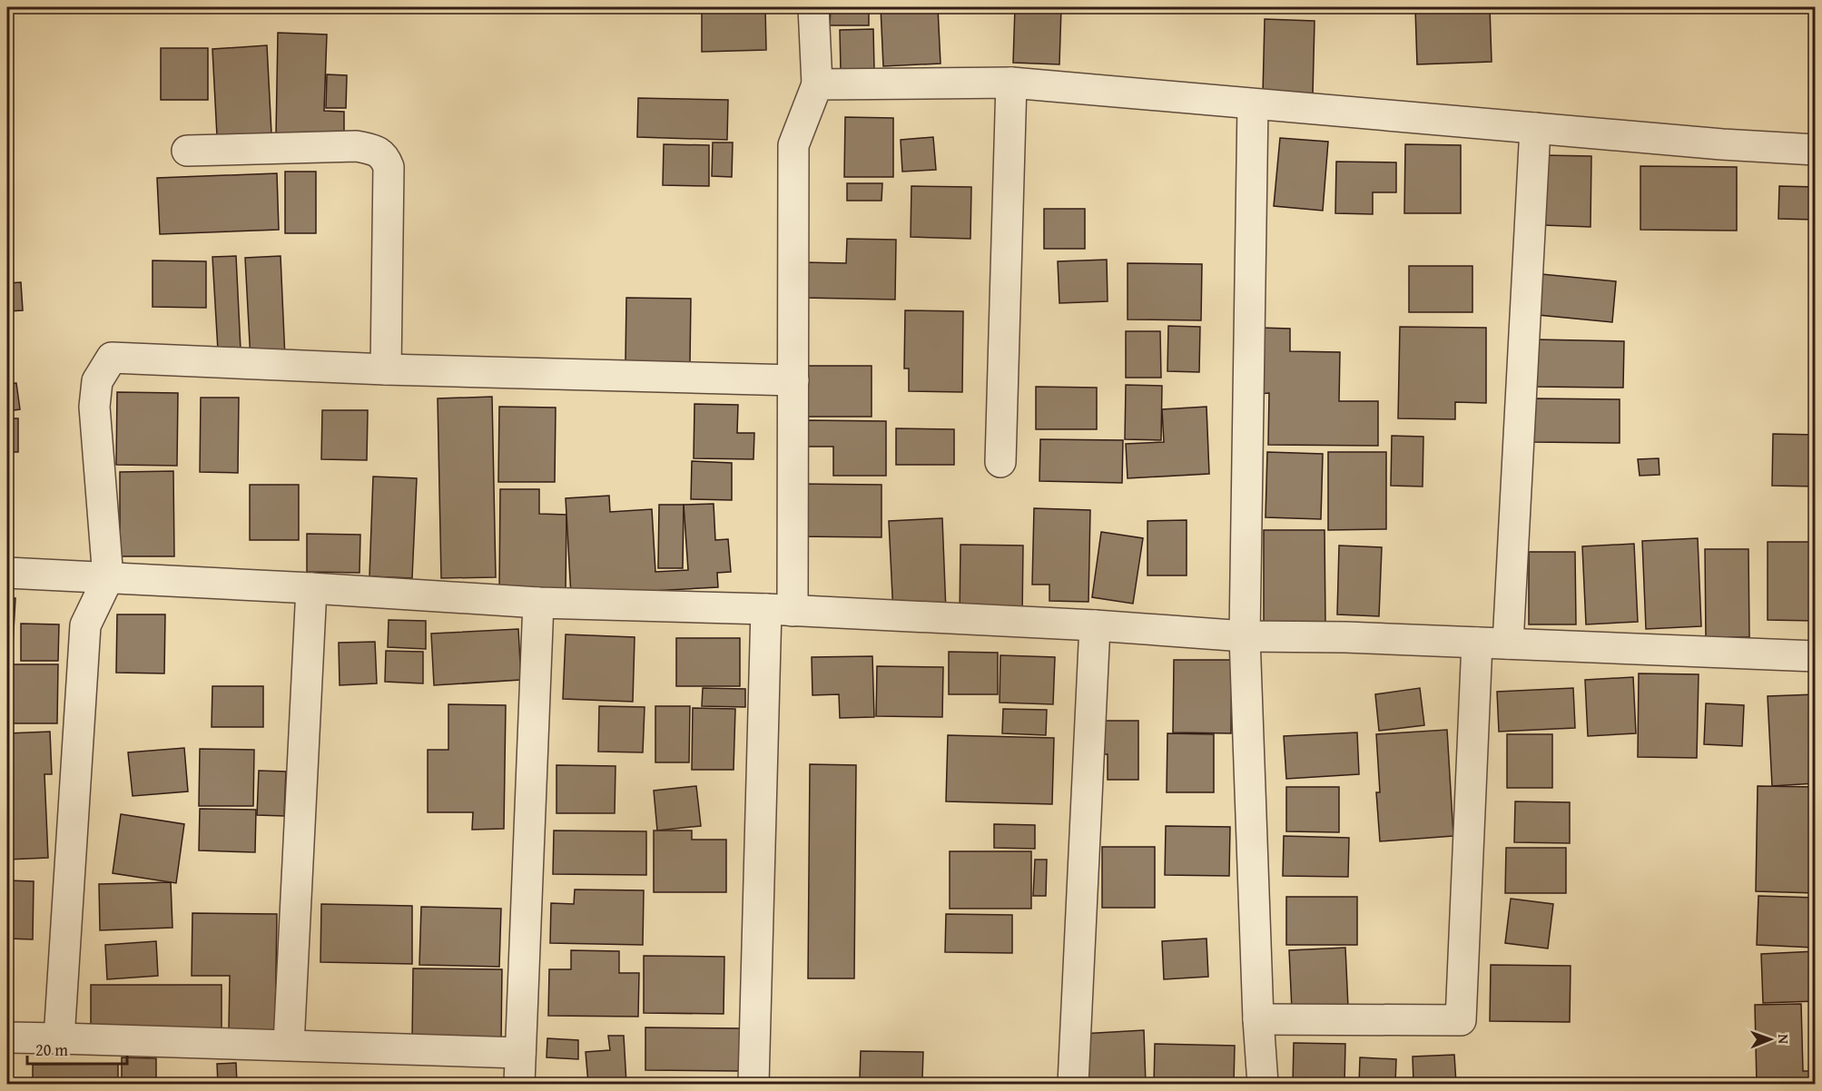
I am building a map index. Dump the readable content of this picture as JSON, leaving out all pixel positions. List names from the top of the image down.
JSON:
{
  "scale_bar": "20 m",
  "north": "right"
}
